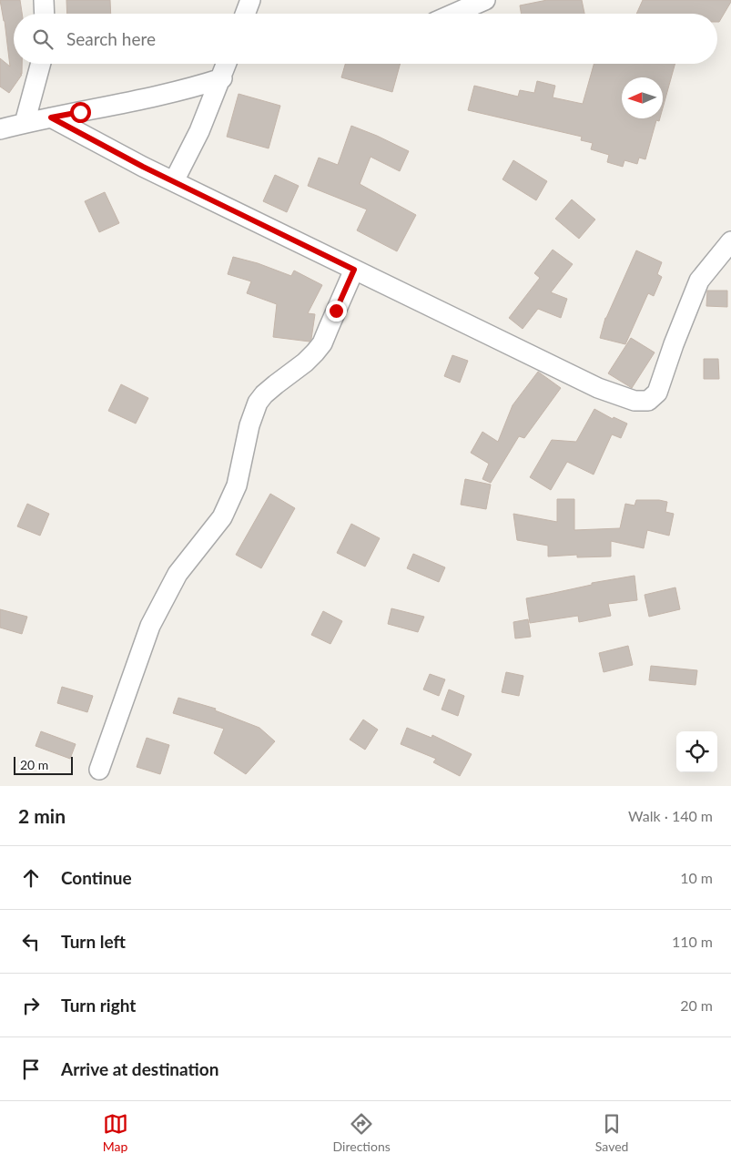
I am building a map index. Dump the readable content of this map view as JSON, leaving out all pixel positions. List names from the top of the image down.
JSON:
{
  "scale_bar": "20 m",
  "north": "left",
  "page": {
    "search": "Search here",
    "scale": "20 m",
    "heading": ["2 min", "Walk · 140 m"],
    "list": [
      ["Continue", "10 m"],
      ["Turn left", "110 m"],
      ["Turn right", "20 m"],
      "Arrive at destination"
    ],
    "nav": ["Map", "Directions", "Saved"]
  }
}
